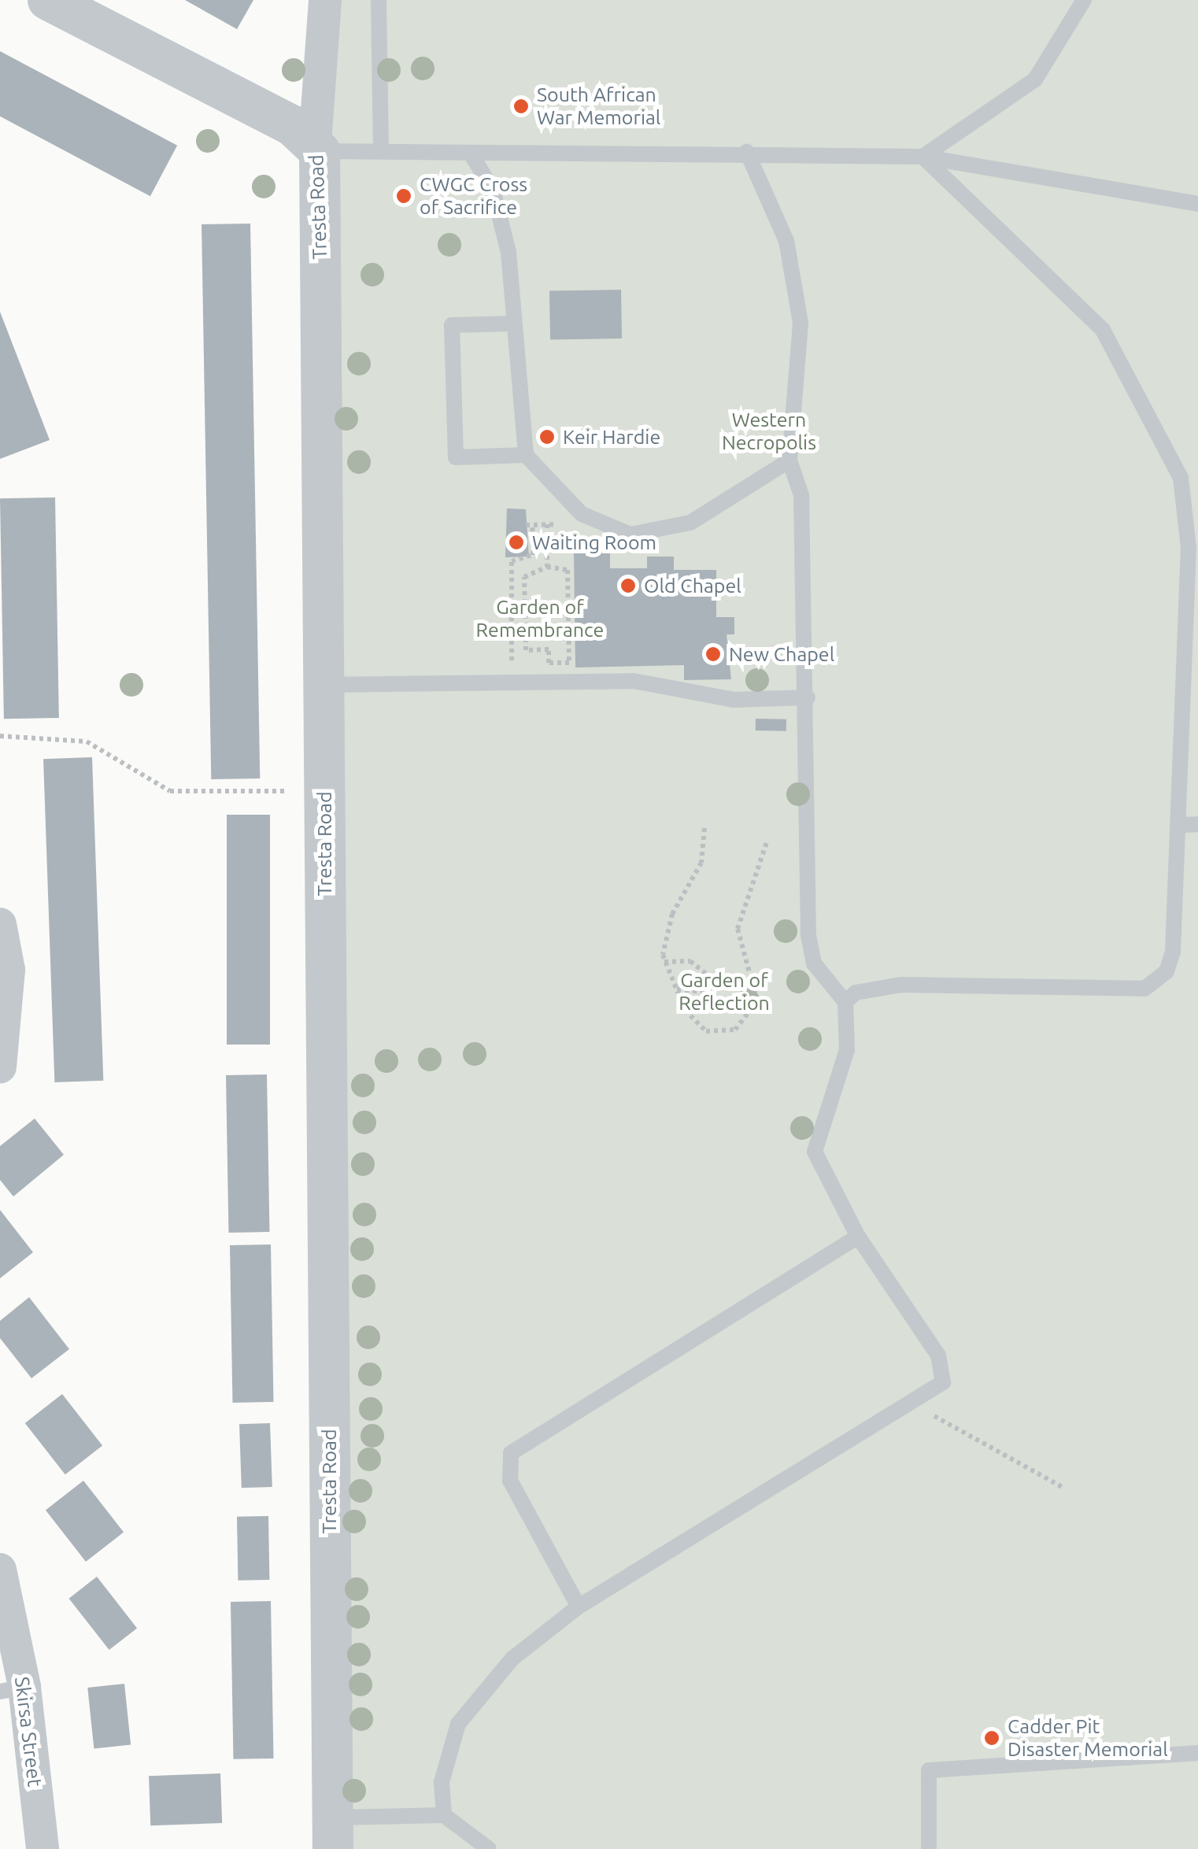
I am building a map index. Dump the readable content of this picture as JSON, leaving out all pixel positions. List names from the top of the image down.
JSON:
{
  "streets": {
    "street": ["Tresta Road", "Skirsa Street"]
  },
  "parks": ["Western Necropolis", "Garden of Remembrance", "Garden of Reflection"],
  "places": [
    "South African War Memorial",
    "CWGC Cross of Sacrifice",
    "Keir Hardie",
    "Waiting Room",
    "Old Chapel",
    "New Chapel",
    "Cadder Pit Disaster Memorial"
  ]
}
